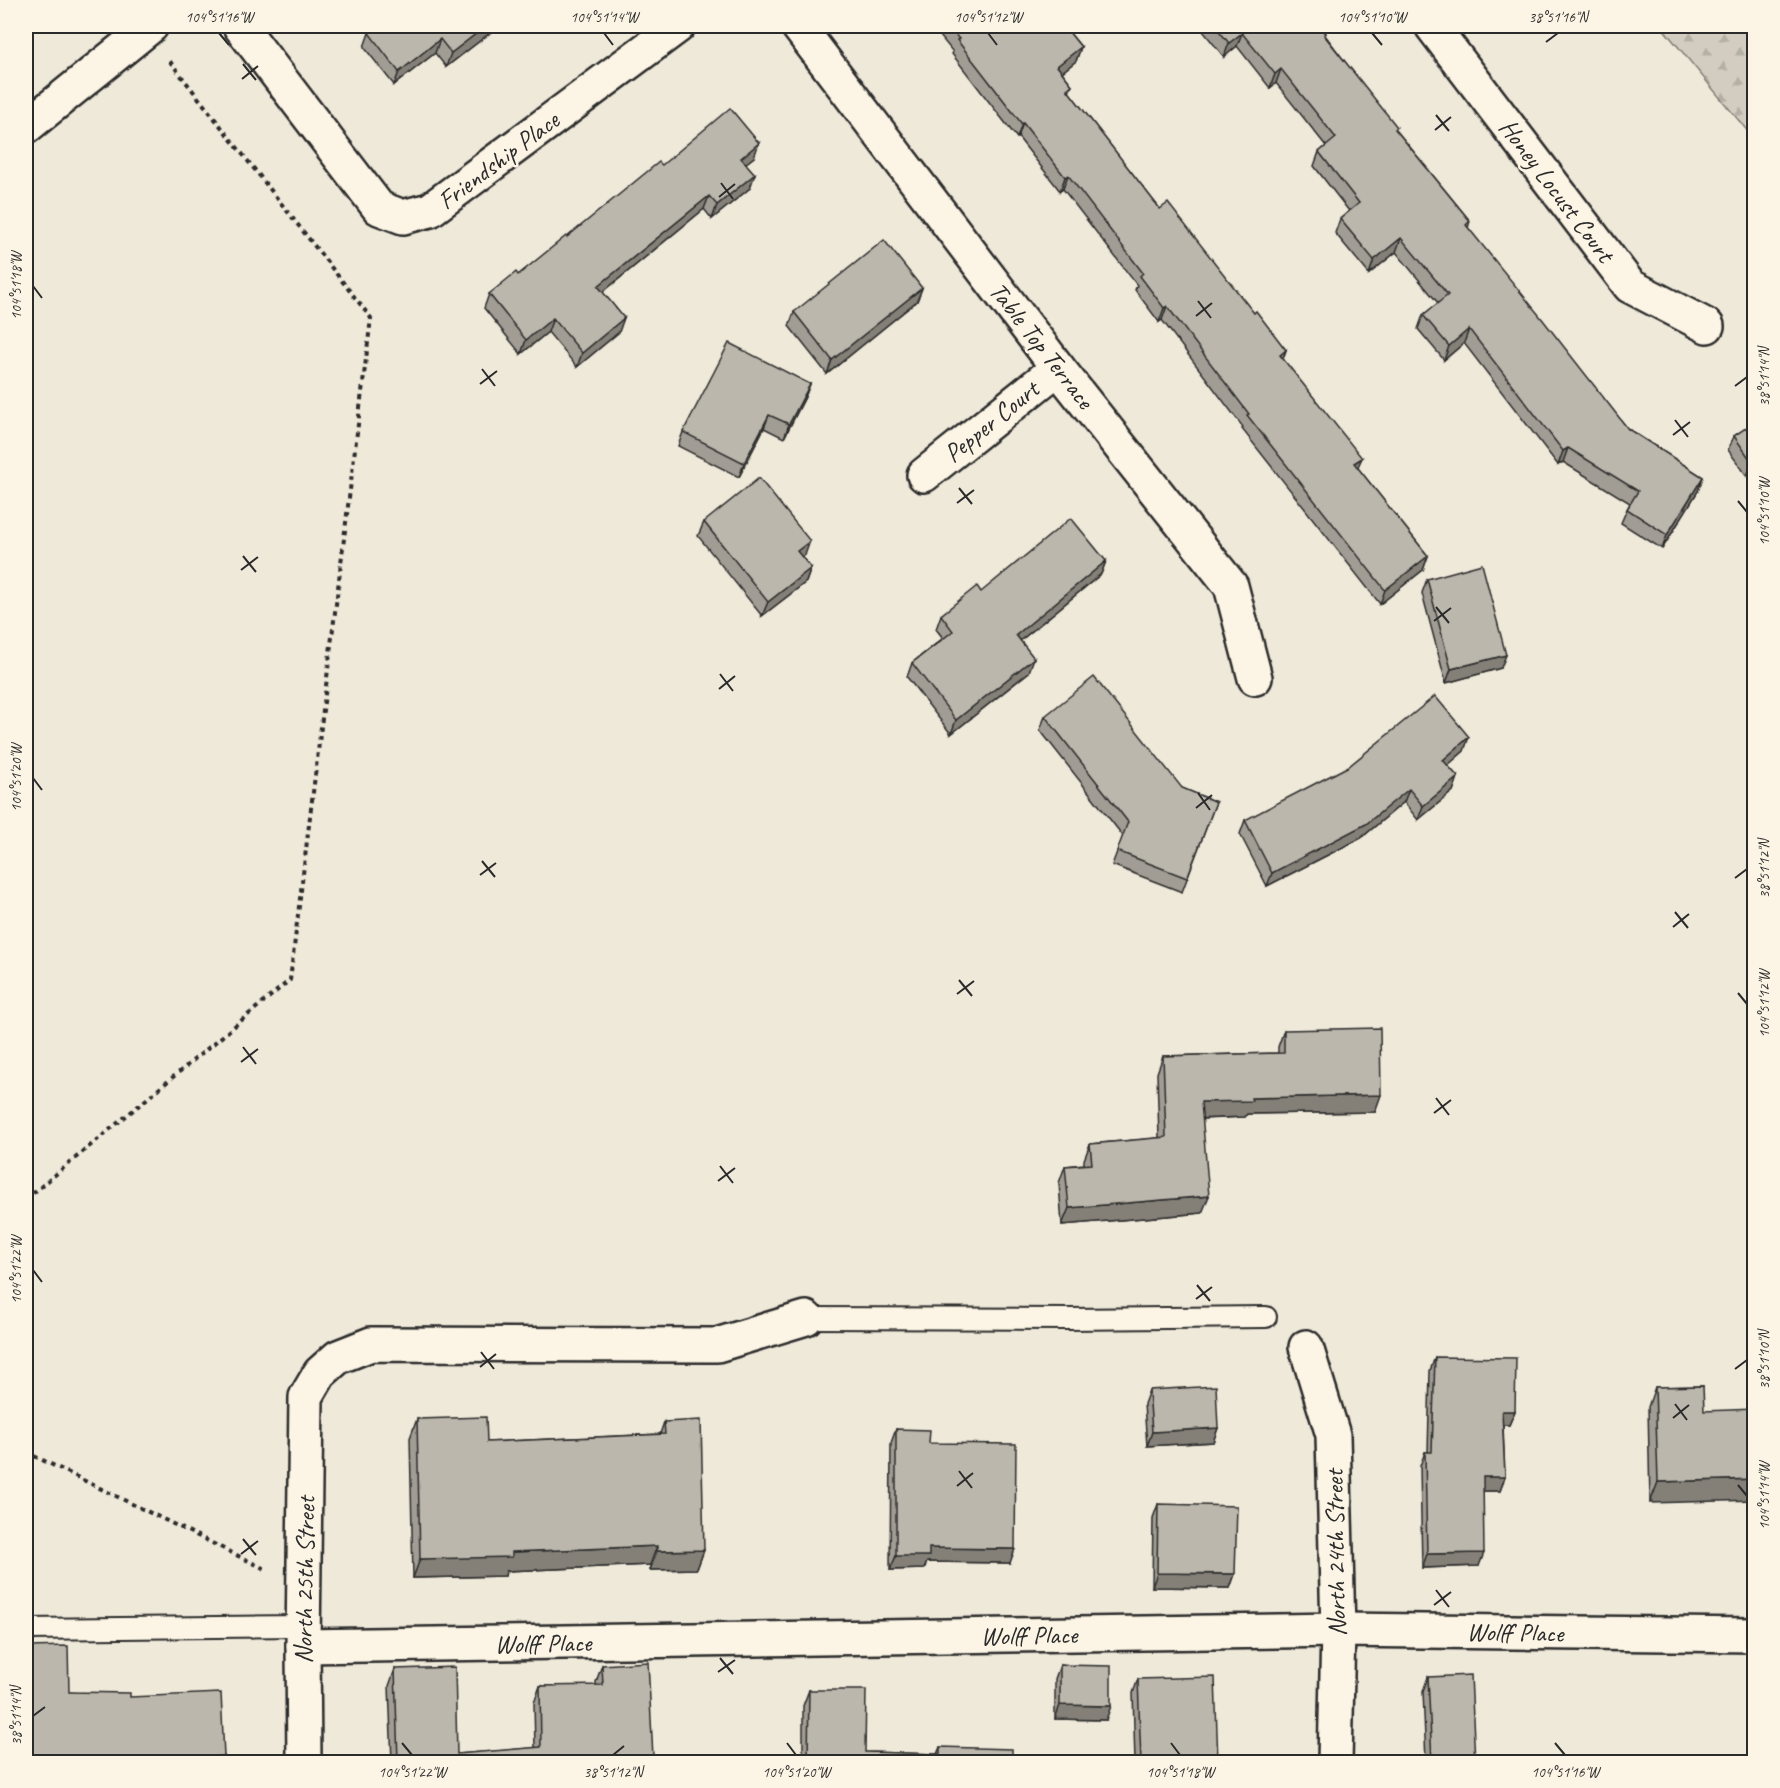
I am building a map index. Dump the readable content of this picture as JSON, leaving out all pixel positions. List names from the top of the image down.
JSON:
{
  "streets": {
    "street": [
      "Friendship Place",
      "Honey Locust Court",
      "Table Top Terrace",
      "Pepper Court",
      "North 24th Street",
      "North 25th Street",
      "Wolff Place"
    ]
  },
  "crossings": [
    ["Table Top Terrace", "Pepper Court"],
    ["North 24th Street", "Wolff Place"],
    ["North 25th Street", "Wolff Place"]
  ],
  "coordinates": [
    "104°51'16\"W",
    "104°51'14\"W",
    "104°51'12\"W",
    "104°51'10\"W",
    "38°51'16\"N",
    "104°51'18\"W",
    "38°51'14\"N",
    "104°51'20\"W",
    "38°51'12\"N",
    "104°51'22\"W",
    "38°51'10\"N"
  ]
}
